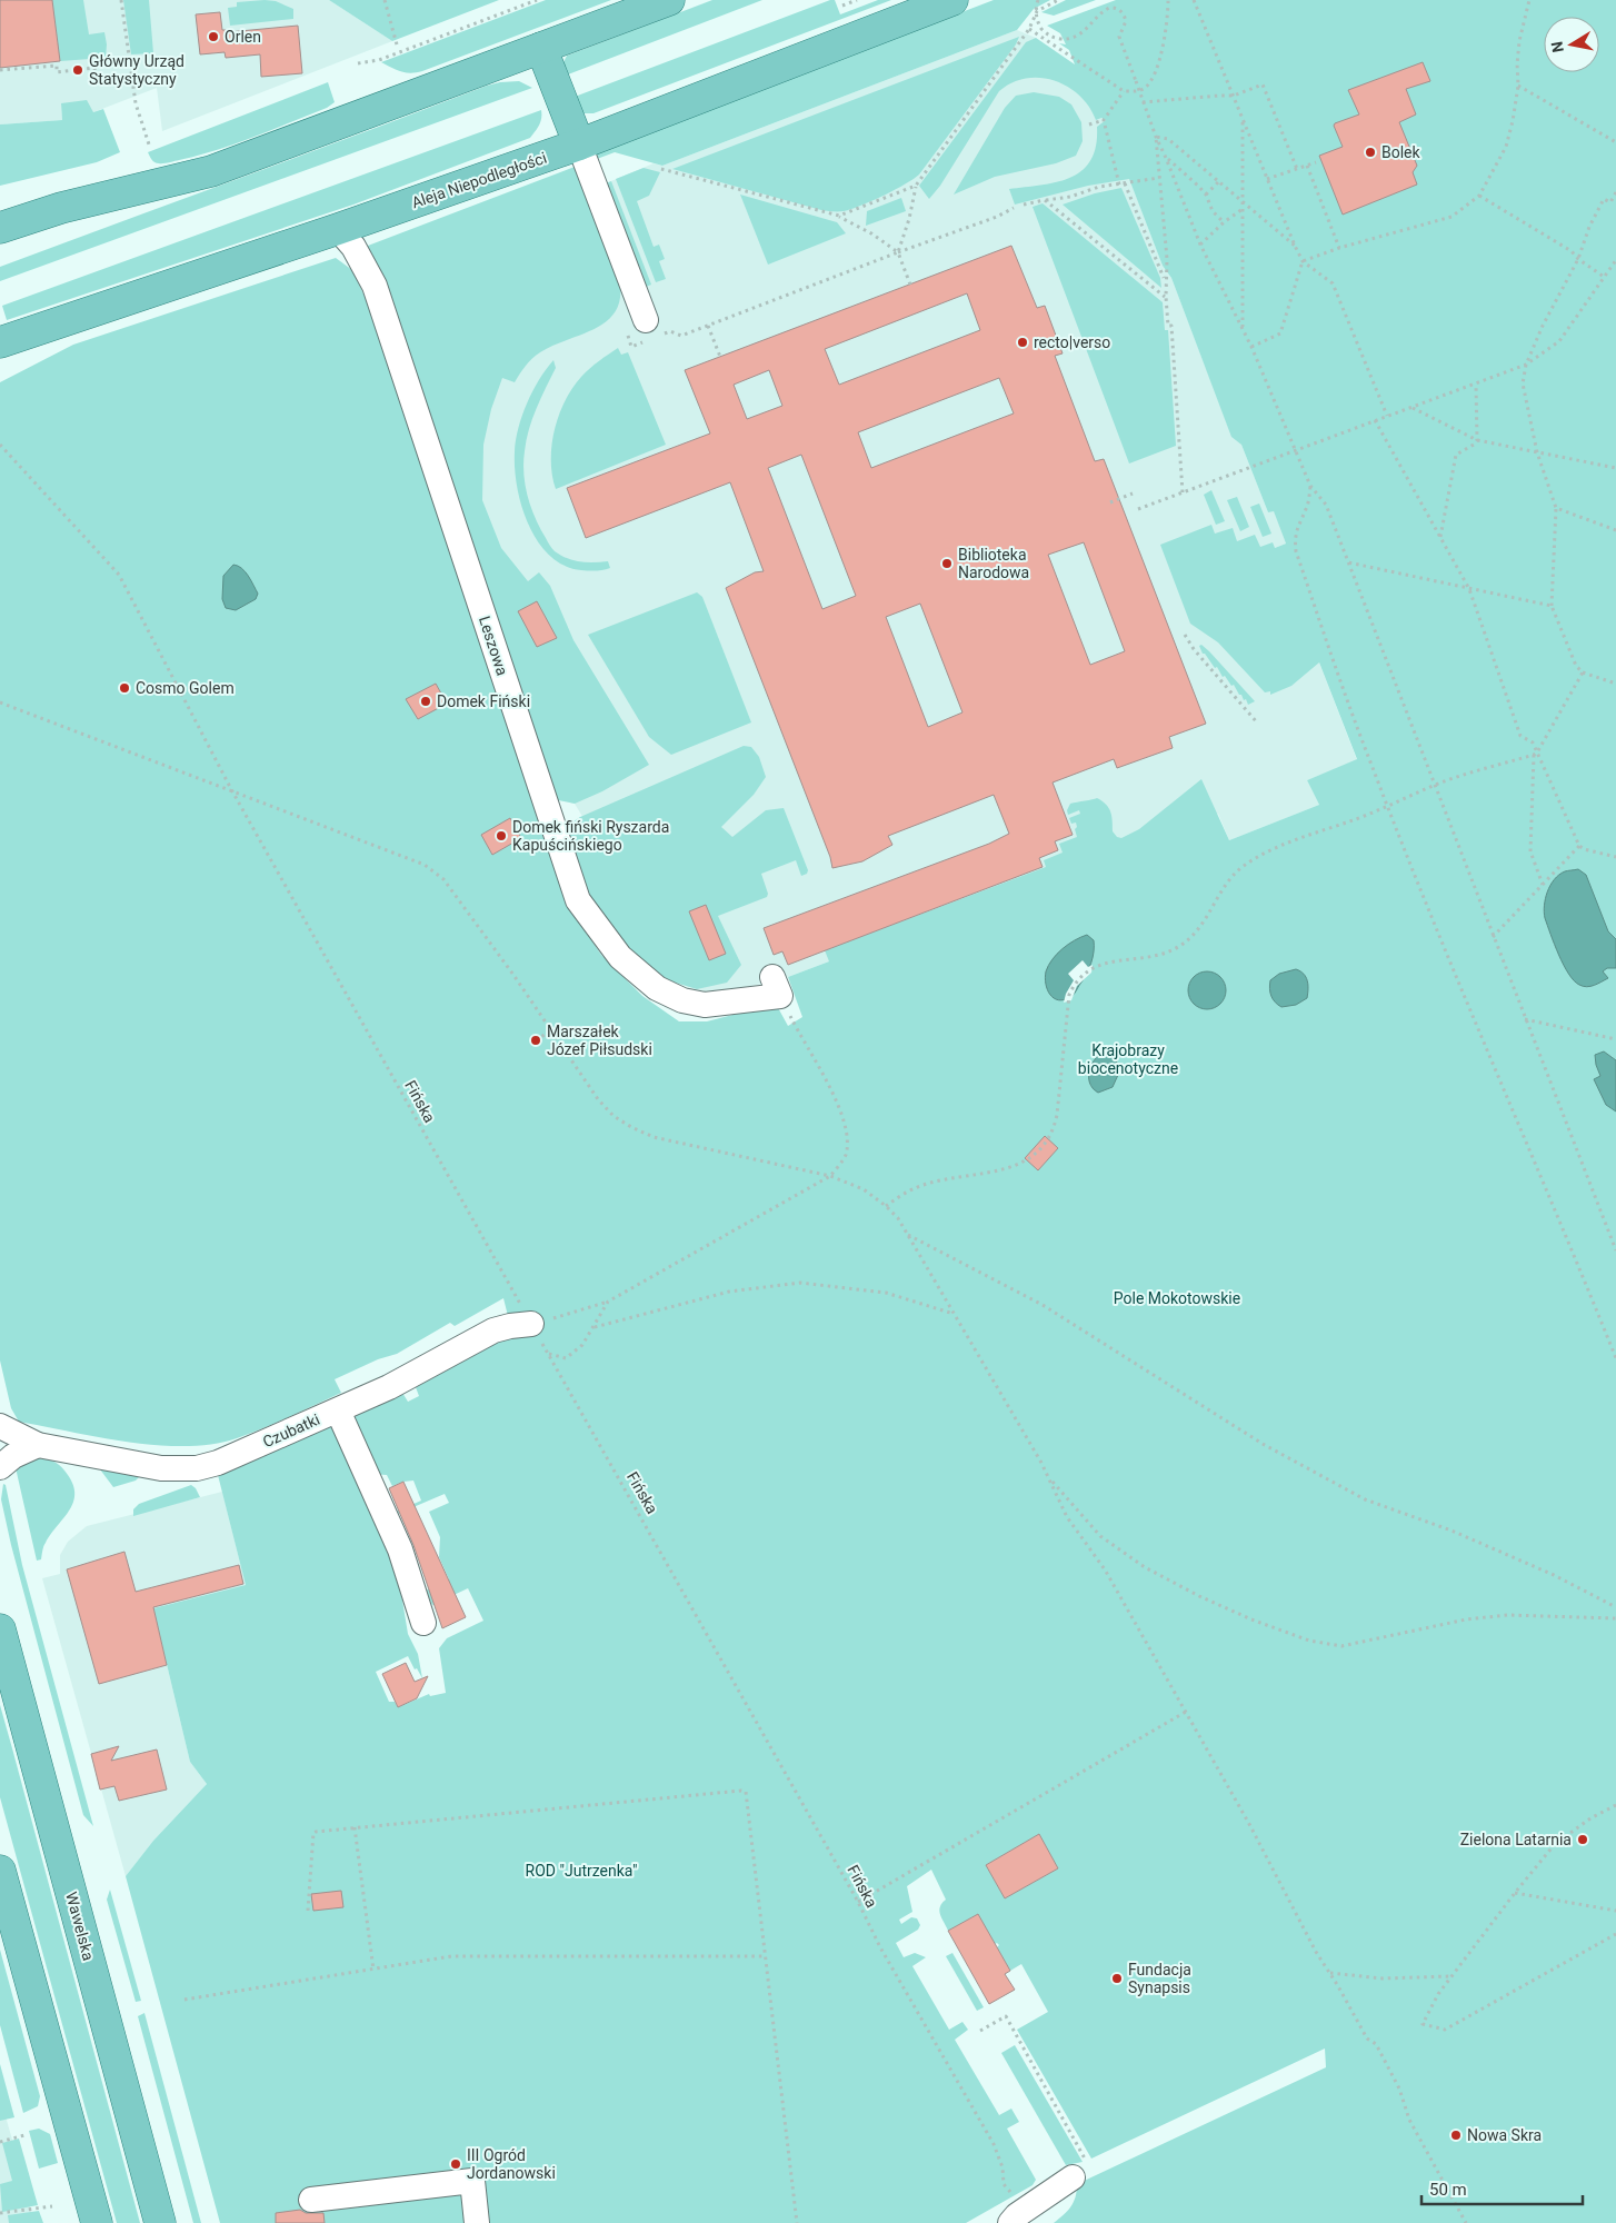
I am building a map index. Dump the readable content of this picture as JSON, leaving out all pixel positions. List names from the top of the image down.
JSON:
{
  "streets": {
    "main road": ["Aleja Niepodległości", "Wawelska"],
    "street": ["Leszowa", "Czubatki"],
    "path": ["Fińska"]
  },
  "crossings": [
    ["Aleja Niepodległości", "Leszowa"],
    ["Fińska", "Czubatki"]
  ],
  "parks": ["Krajobrazy biocenotyczne", "Pole Mokotowskie", "ROD \"Jutrzenka\""],
  "places": [
    "Orlen",
    "Główny Urząd Statystyczny",
    "Bolek",
    "recto|verso",
    "Biblioteka Narodowa",
    "Cosmo Golem",
    "Domek Fiński",
    "Domek fiński Ryszarda Kapuścińskiego",
    "Marszałek Józef Piłsudski",
    "Zielona Latarnia",
    "Fundacja Synapsis",
    "Nowa Skra",
    "III Ogród Jordanowski"
  ],
  "scale_bar": "50 m",
  "north": "left"
}
